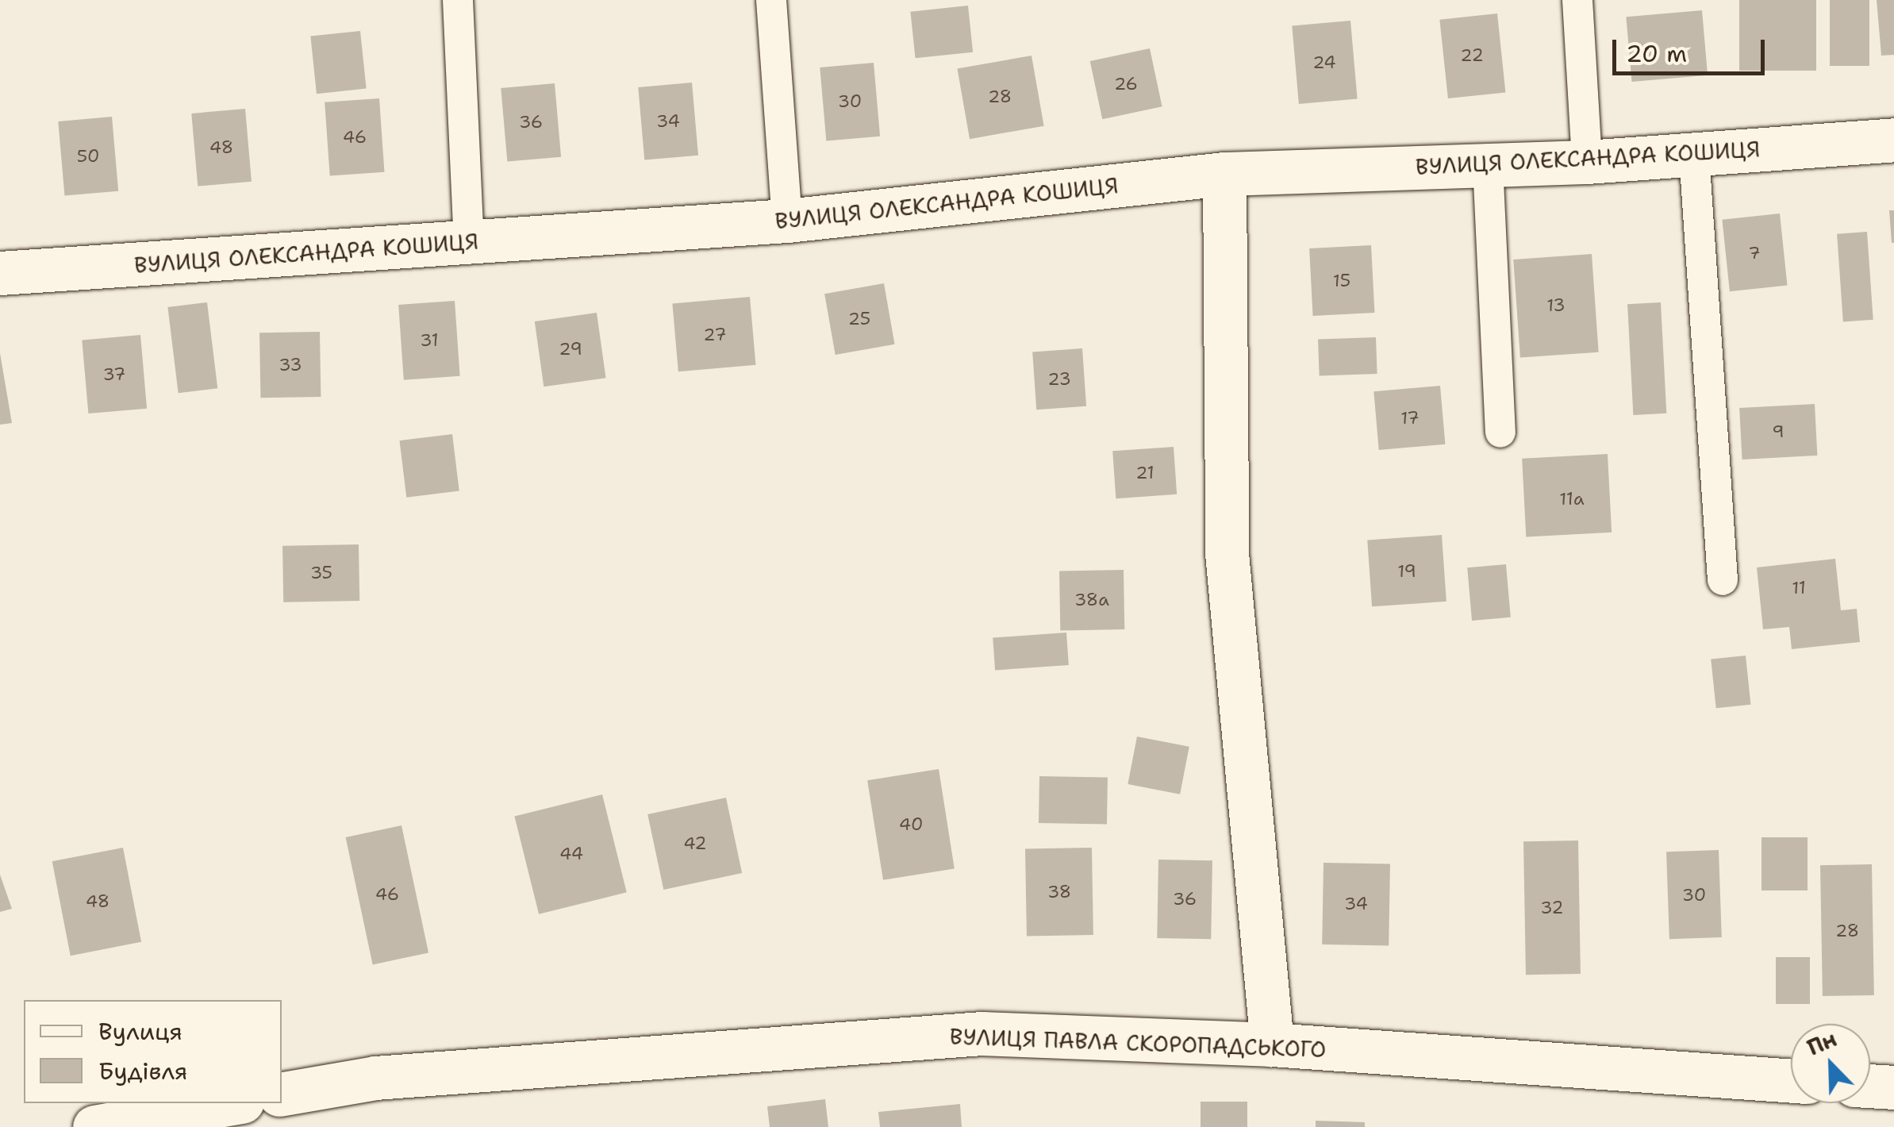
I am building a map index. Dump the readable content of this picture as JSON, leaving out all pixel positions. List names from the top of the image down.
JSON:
{
  "streets": {
    "street": ["ВУЛИЦЯ ОЛЕКСАНДРА КОШИЦЯ", "ВУЛИЦЯ ПАВЛА СКОРОПАДСЬКОГО"]
  },
  "house_numbers": [
    "22",
    "24",
    "26",
    "28",
    "30",
    "34",
    "36",
    "46",
    "48",
    "50",
    "7",
    "15",
    "13",
    "25",
    "27",
    "31",
    "29",
    "33",
    "37",
    "23",
    "17",
    "9",
    "21",
    "11а",
    "19",
    "35",
    "11",
    "38а",
    "40",
    "42",
    "44",
    "38",
    "46",
    "30",
    "36",
    "48",
    "34",
    "32",
    "28"
  ],
  "legend": ["Вулиця", "Будівля"],
  "scale_bar": "20 m",
  "north": "top left"
}
